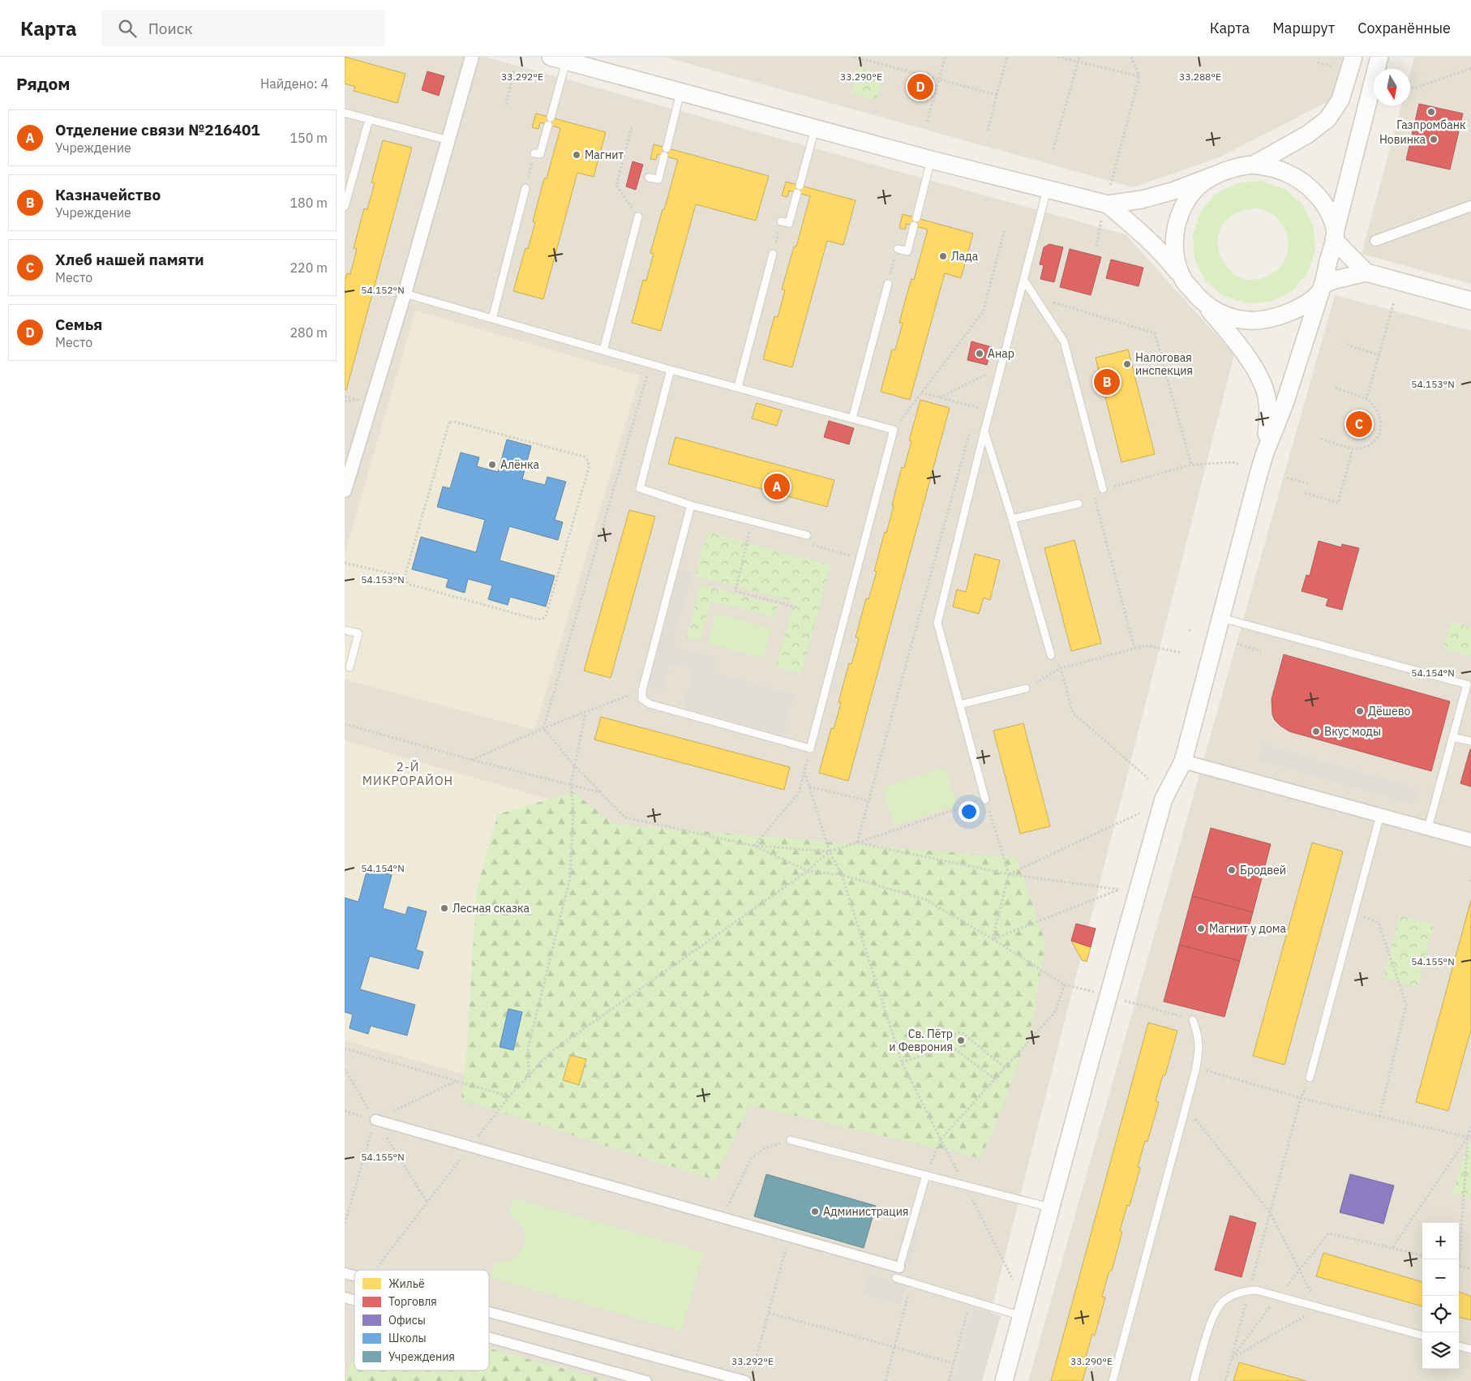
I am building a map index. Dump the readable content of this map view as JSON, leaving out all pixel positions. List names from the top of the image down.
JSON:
{
  "districts": ["2-Й МИКРОРАЙОН"],
  "places": [
    "Газпромбанк",
    "Новинка",
    "Магнит",
    "Лада",
    "Анар",
    "Налоговая инспекция",
    "Алёнка",
    "Дёшево",
    "Вкус моды",
    "Бродвей",
    "Лесная сказка",
    "Магнит у дома",
    "Св. Пётр и Феврония",
    "Администрация"
  ],
  "legend": [
    "Жильё",
    "Торговля",
    "Офисы",
    "Школы",
    "Учреждения"
  ],
  "north": "bottom",
  "page": {
    "header": "Карта",
    "search": "Поиск",
    "nav": ["Карта", "Маршрут", "Сохранённые"],
    "heading": ["Рядом", "Найдено: 4"],
    "pins": [
      "D",
      "B",
      "C",
      "A"
    ],
    "list": [
      {
        "mark": "A",
        "name": "Отделение связи №216401",
        "note": "Учреждение",
        "value": "150 m"
      },
      {
        "mark": "B",
        "name": "Казначейство",
        "note": "Учреждение",
        "value": "180 m"
      },
      {
        "mark": "C",
        "name": "Хлеб нашей памяти",
        "note": "Место",
        "value": "220 m"
      },
      {
        "mark": "D",
        "name": "Семья",
        "note": "Место",
        "value": "280 m"
      }
    ],
    "map_buttons": ["+", "−"]
  },
  "coordinates": [
    "33.292°E",
    "33.290°E",
    "33.288°E",
    "54.152°N",
    "54.153°N",
    "54.154°N",
    "54.155°N"
  ]
}
